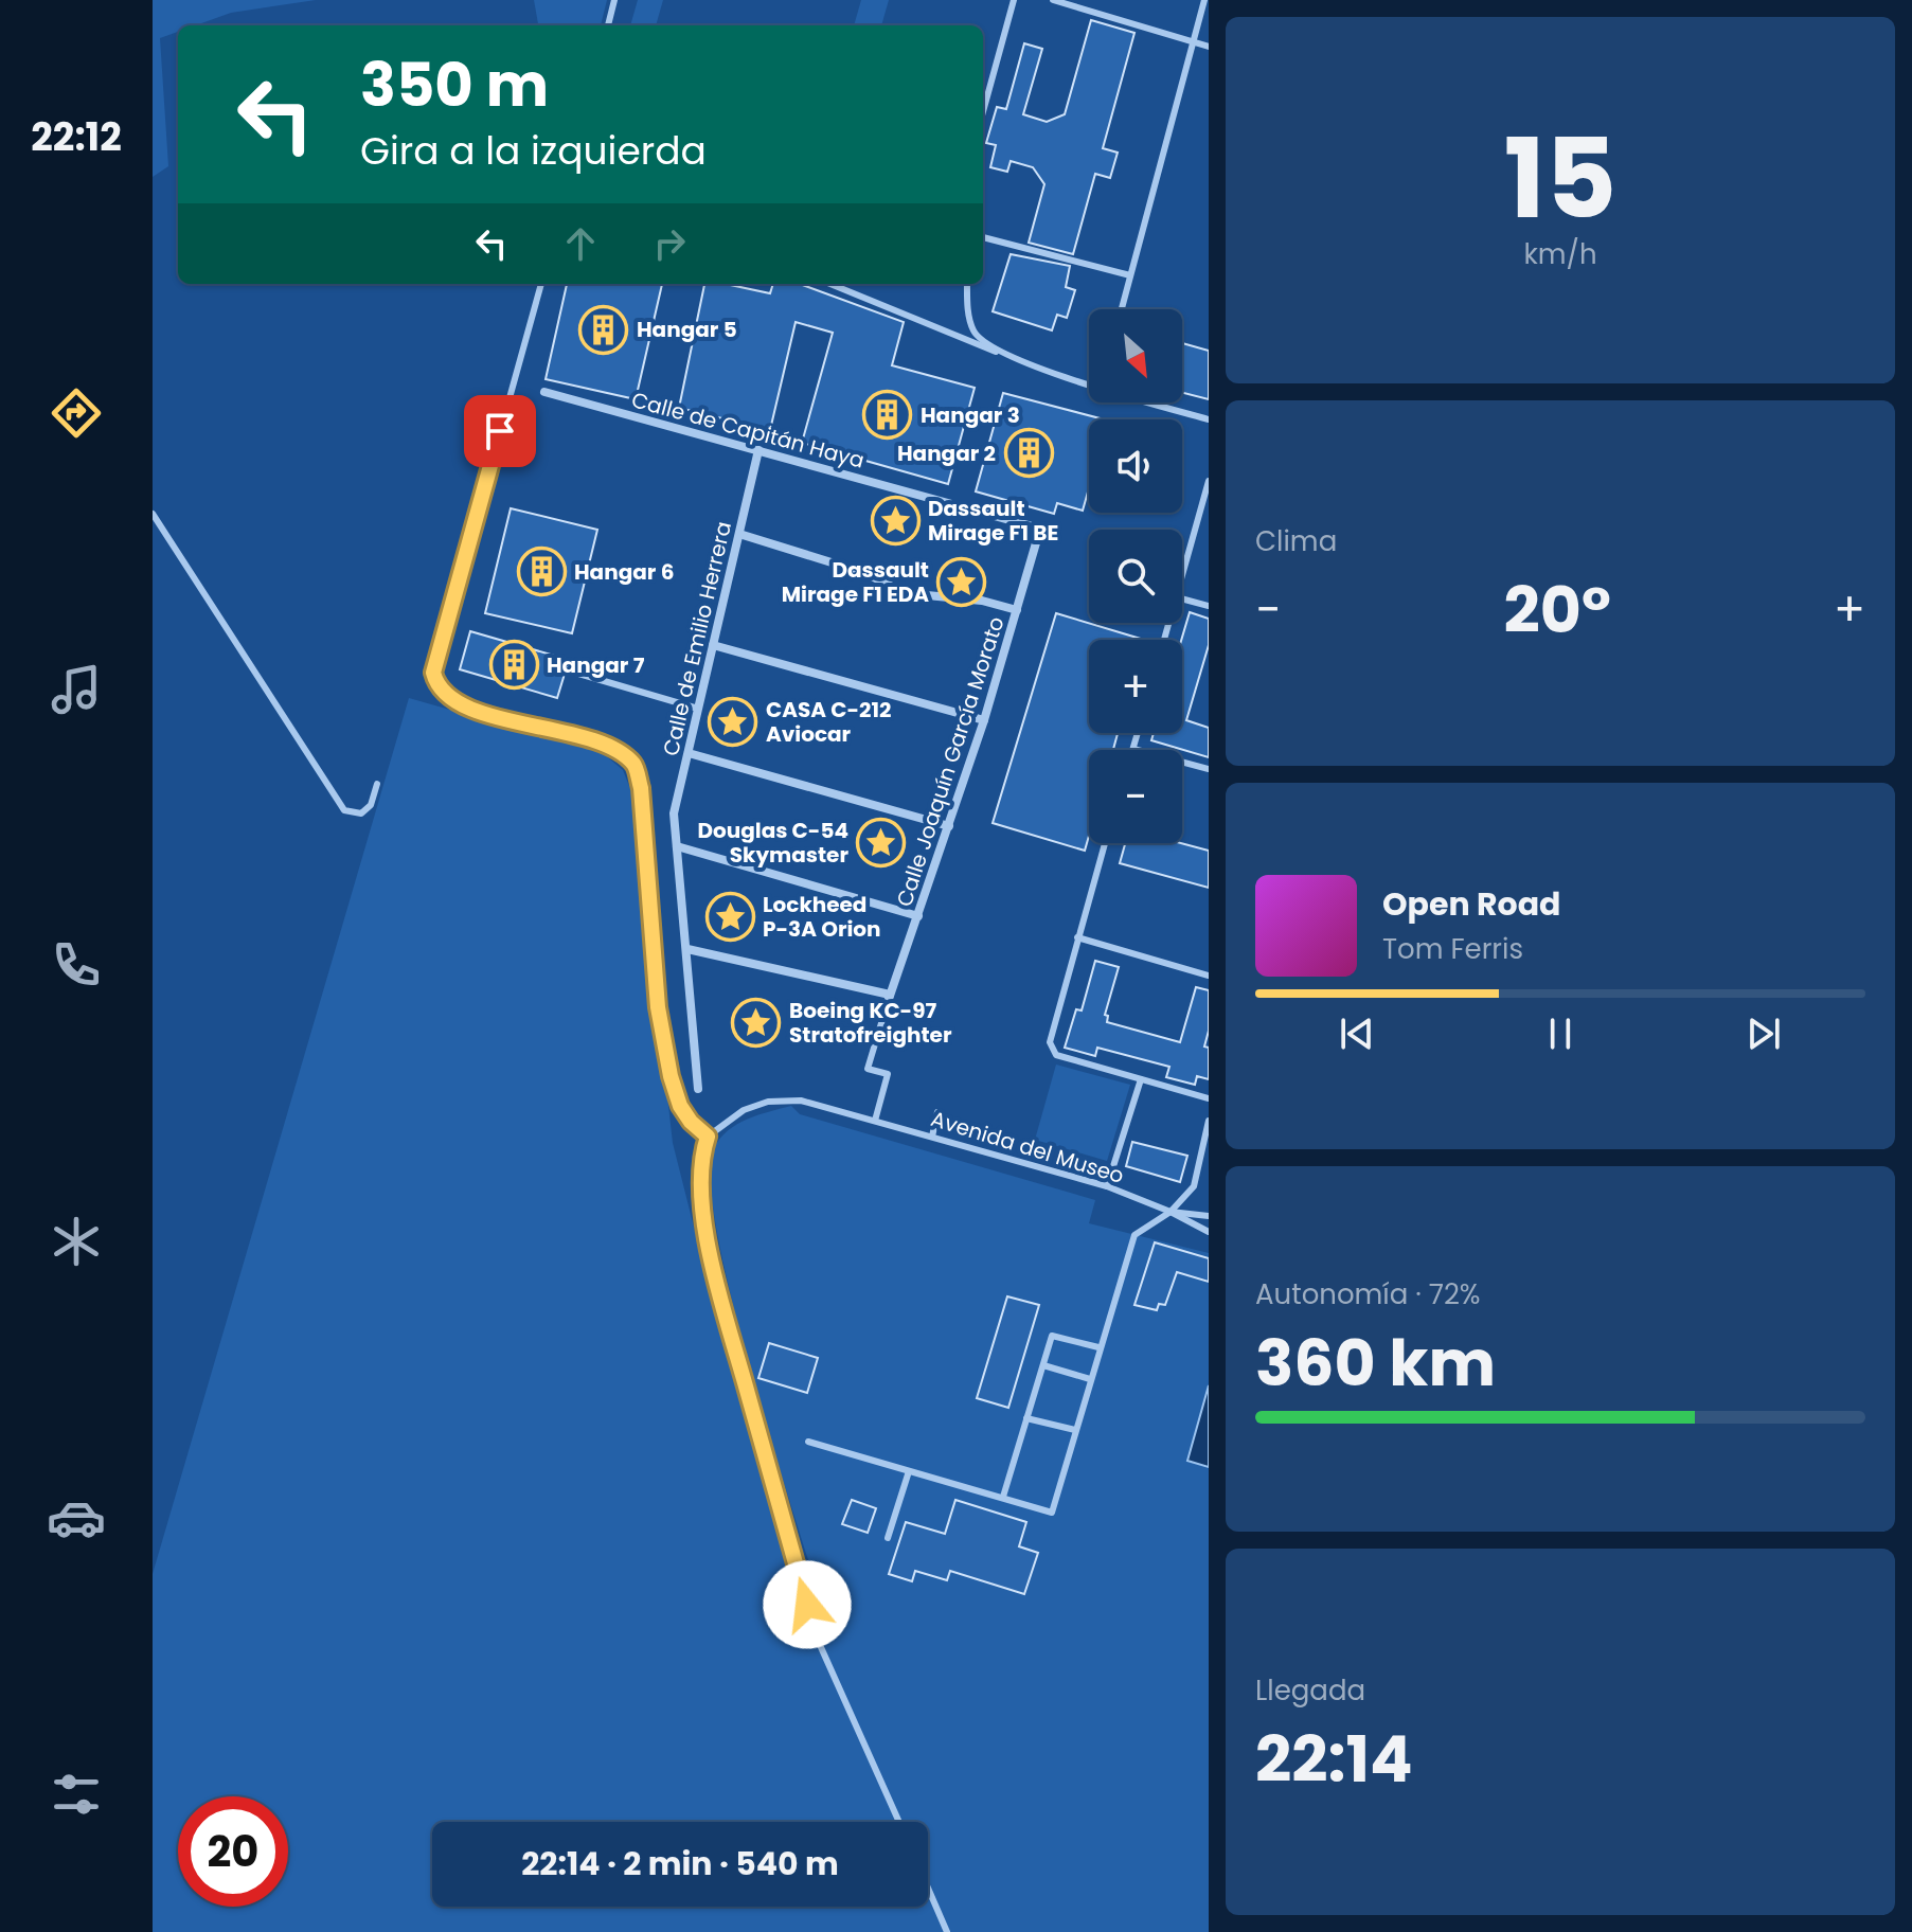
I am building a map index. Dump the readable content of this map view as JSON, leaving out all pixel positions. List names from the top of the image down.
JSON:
{
  "streets": {
    "street": ["Calle de Capitán Haya", "Calle de Emilio Herrera", "Calle Joaquín García Morato"],
    "lane": ["Avenida del Museo"]
  },
  "crossings": [
    ["Calle de Capitán Haya", "Calle de Emilio Herrera"],
    ["Calle de Capitán Haya", "Calle Joaquín García Morato"]
  ],
  "places": {
    "building": [
      "Hangar 5",
      "Hangar 3",
      "Hangar 2",
      "Hangar 6",
      "Hangar 7"
    ],
    "place": [
      "Dassault Mirage F1 BE",
      "Dassault Mirage F1 EDA",
      "CASA C-212 Aviocar",
      "Douglas C-54 Skymaster",
      "Lockheed P-3A Orion",
      "Boeing KC-97 Stratofreighter"
    ]
  },
  "north": "bottom right",
  "page": {
    "tabs": "22:12",
    "tile": [
      ["15", "km/h"],
      "Clima",
      ["Autonomía · 72%", "360 km"],
      ["Llegada", "22:14"]
    ],
    "turn": ["350 m", "Gira a la izquierda"],
    "map_buttons": ["+", "−"],
    "heat": ["−", "20°", "+"],
    "song": ["Open Road", "Tom Ferris"],
    "limit": "20",
    "trip": "22:14 · 2 min · 540 m"
  }
}
